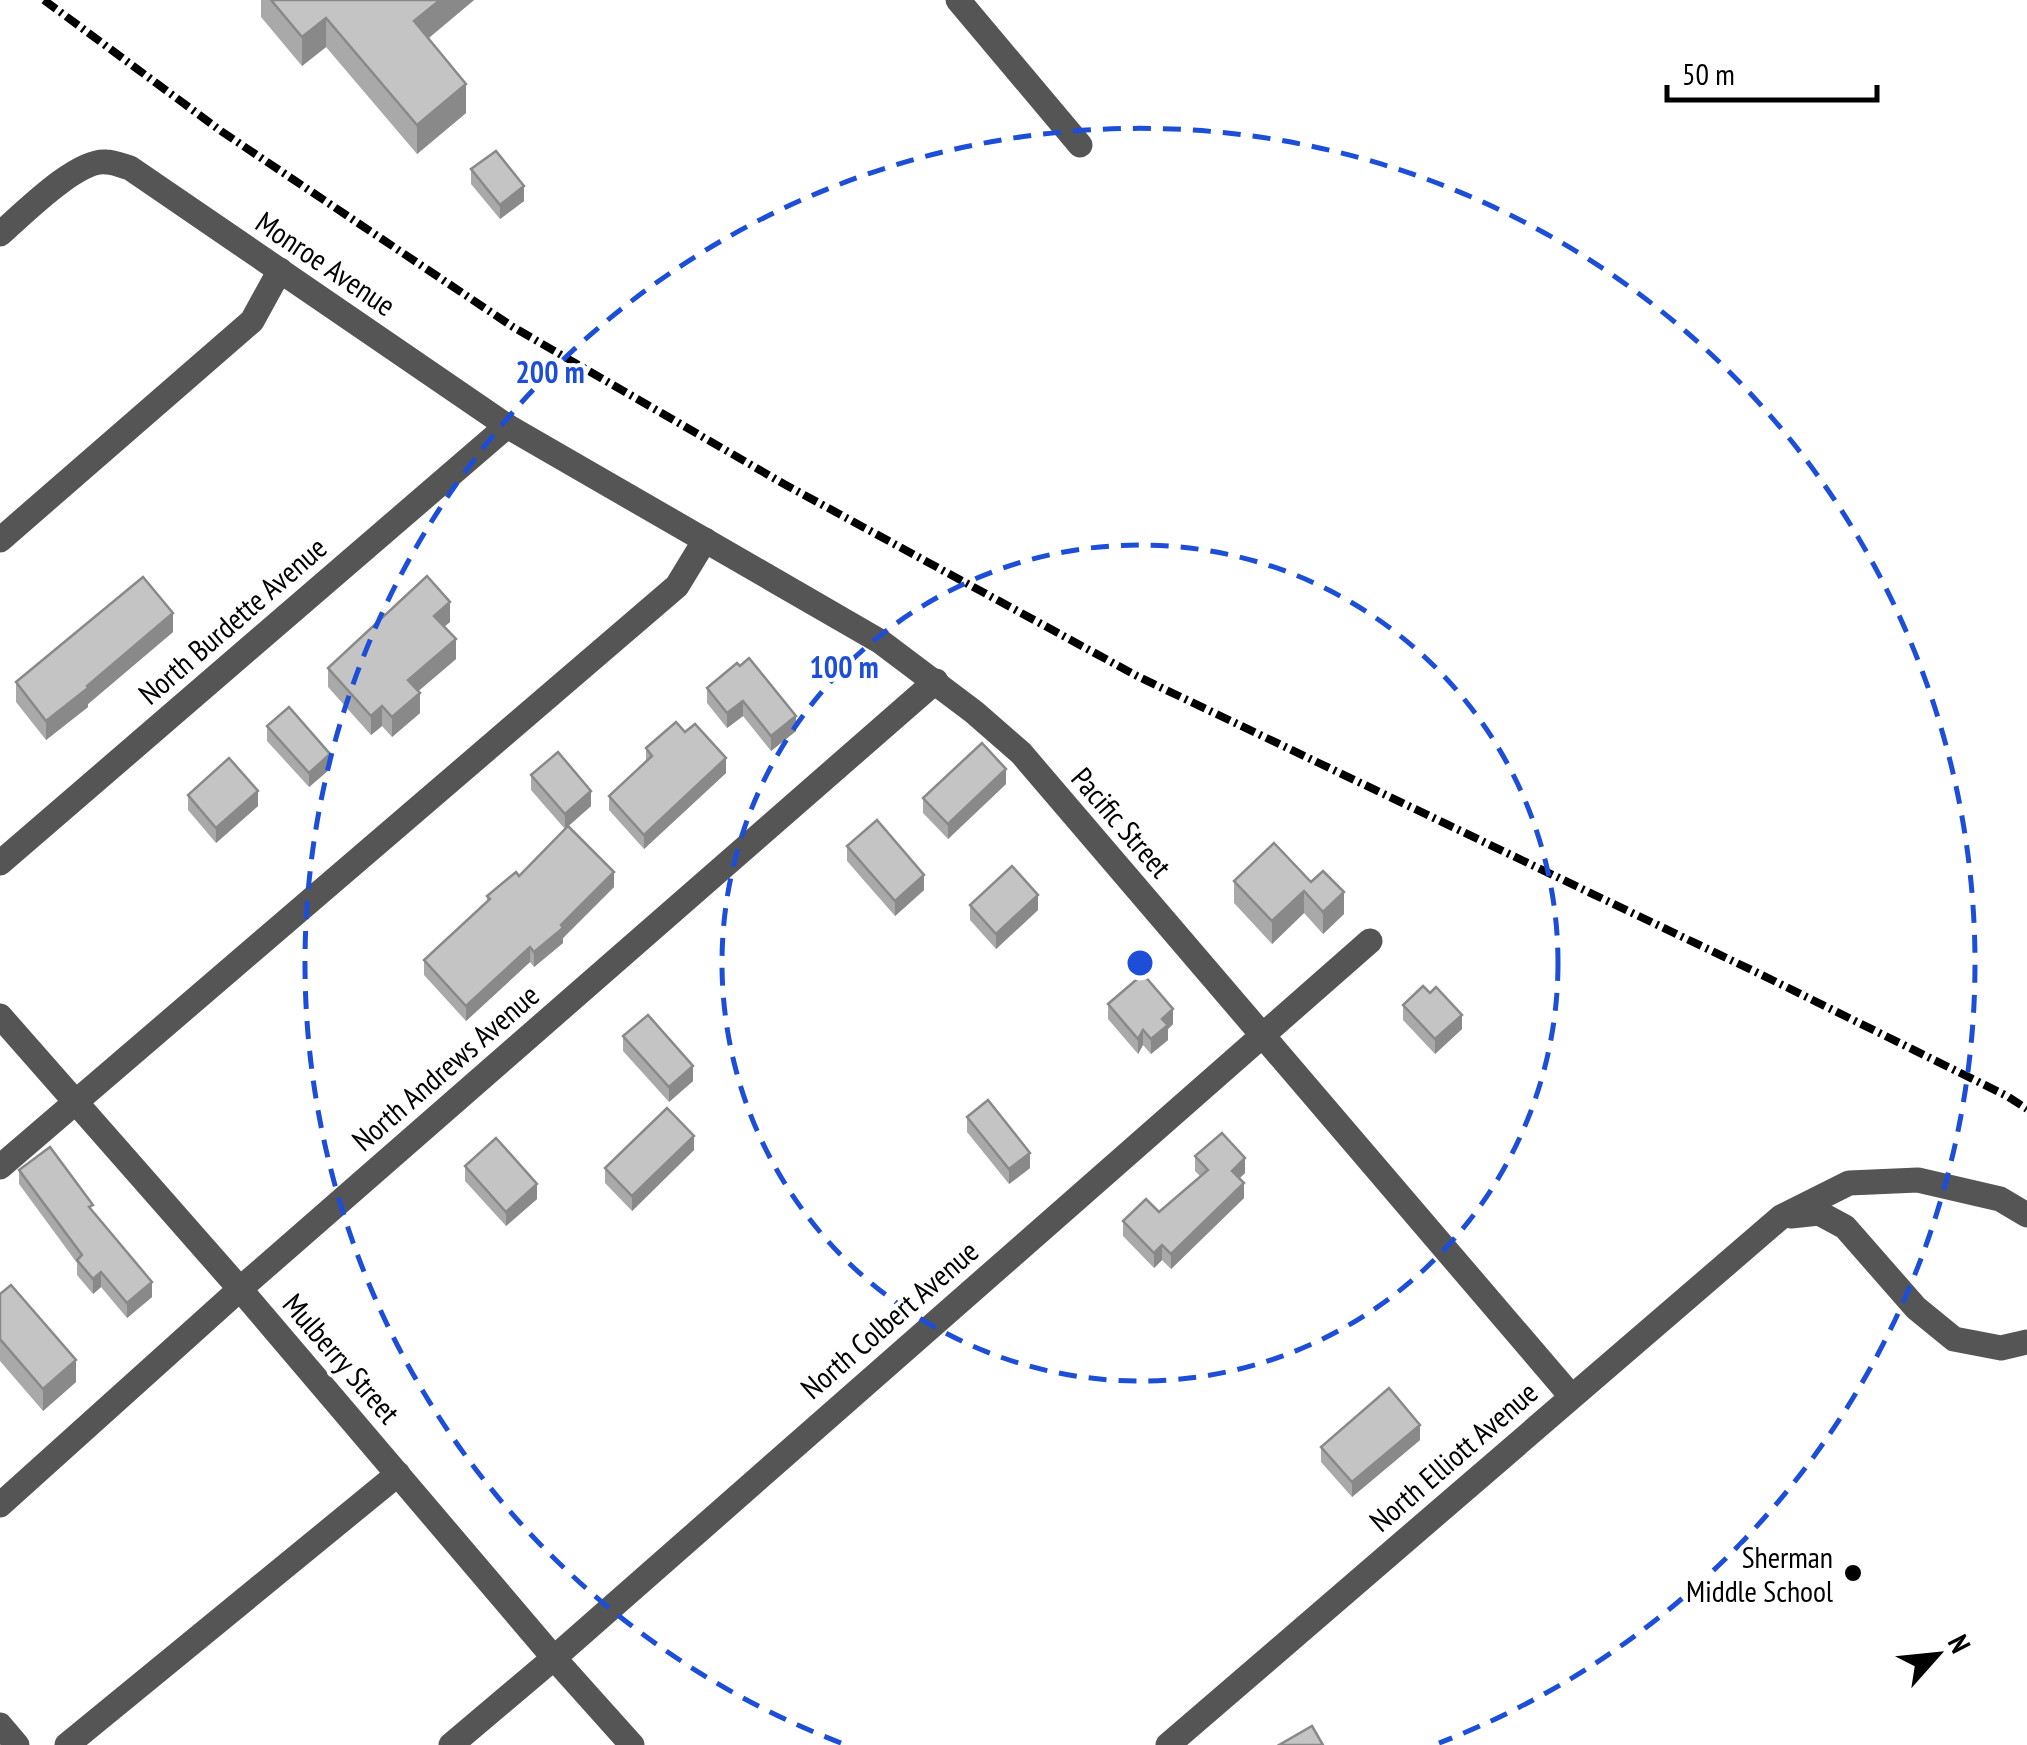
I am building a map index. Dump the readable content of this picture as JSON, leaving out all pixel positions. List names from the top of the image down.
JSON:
{
  "streets": {
    "street": [
      "Monroe Avenue",
      "North Burdette Avenue",
      "Pacific Street",
      "North Andrews Avenue",
      "North Colbert Avenue",
      "Mulberry Street",
      "North Elliott Avenue"
    ]
  },
  "crossings": [
    ["Monroe Avenue", "North Burdette Avenue"],
    ["Monroe Avenue", "Pacific Street"],
    ["North Burdette Avenue", "Pacific Street"],
    ["Pacific Street", "North Andrews Avenue"],
    ["Pacific Street", "North Colbert Avenue"],
    ["Pacific Street", "North Elliott Avenue"],
    ["North Andrews Avenue", "Mulberry Street"],
    ["North Colbert Avenue", "Mulberry Street"]
  ],
  "places": ["Sherman Middle School"],
  "scale_bar": "50 m",
  "north": "top right",
  "rings": ["200 m", "100 m"]
}
